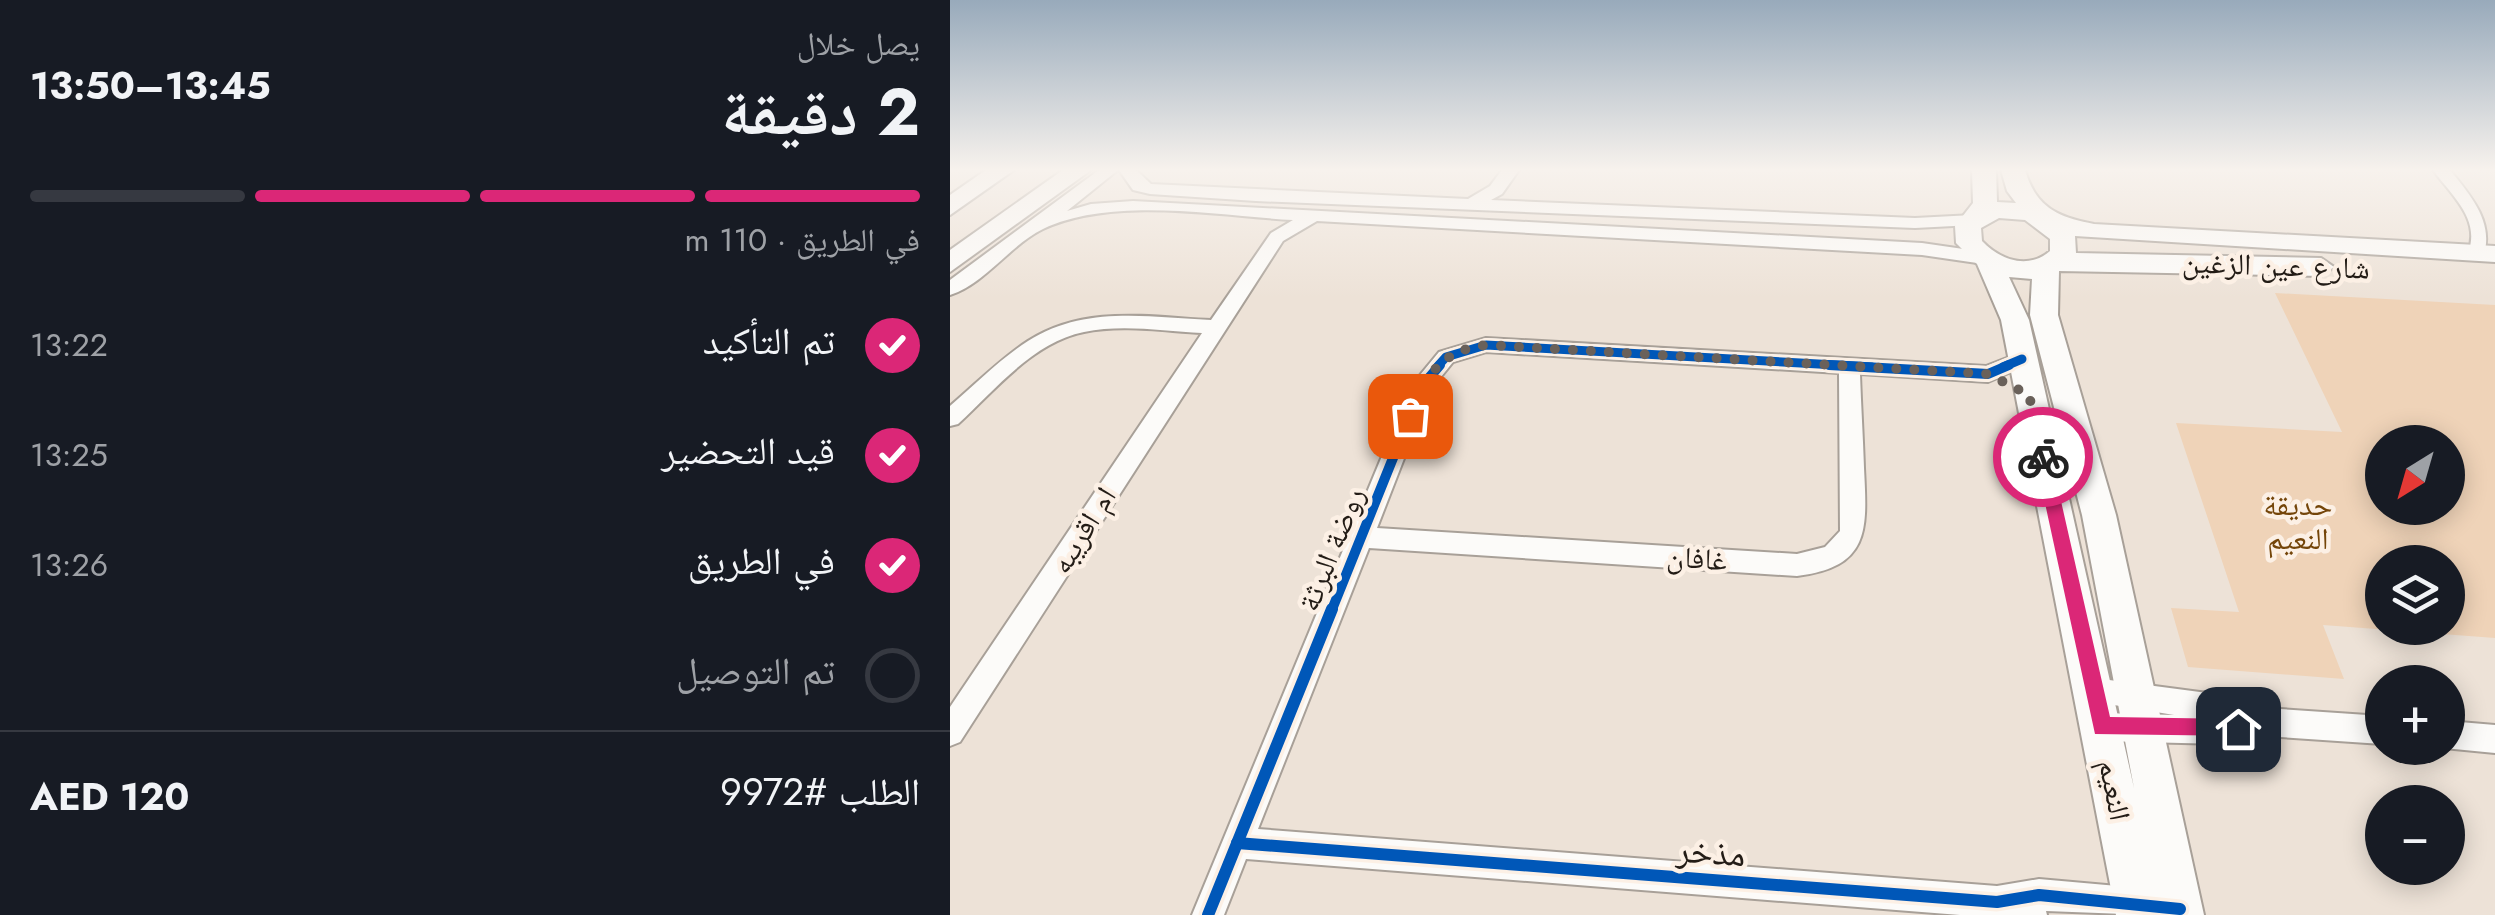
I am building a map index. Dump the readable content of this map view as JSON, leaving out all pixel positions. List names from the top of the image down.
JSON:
{
  "streets": {
    "street": [
      "شارع عين الزغين",
      "ام اقريبه",
      "روضة البرثة",
      "غافان",
      "النعيم",
      "مذخر"
    ]
  },
  "crossings": [
    ["شارع عين الزغين", "النعيم"],
    ["روضة البرثة", "غافان"],
    ["روضة البرثة", "النعيم"],
    ["روضة البرثة", "مذخر"],
    ["النعيم", "مذخر"]
  ],
  "parks": ["حديقة النعيم"],
  "north": "bottom left",
  "page": {
    "heading": ["2 دقيقة", "يصل خلال", "13:45–13:50"],
    "panel": ["الطلب #9972", "AED 120"],
    "bar": "في الطريق · 110 m",
    "list": [
      ["تم التأكيد", "13:22"],
      ["قيد التحضير", "13:25"],
      ["في الطريق", "13:26"],
      "تم التوصيل"
    ],
    "map_buttons": ["+", "−"]
  }
}
